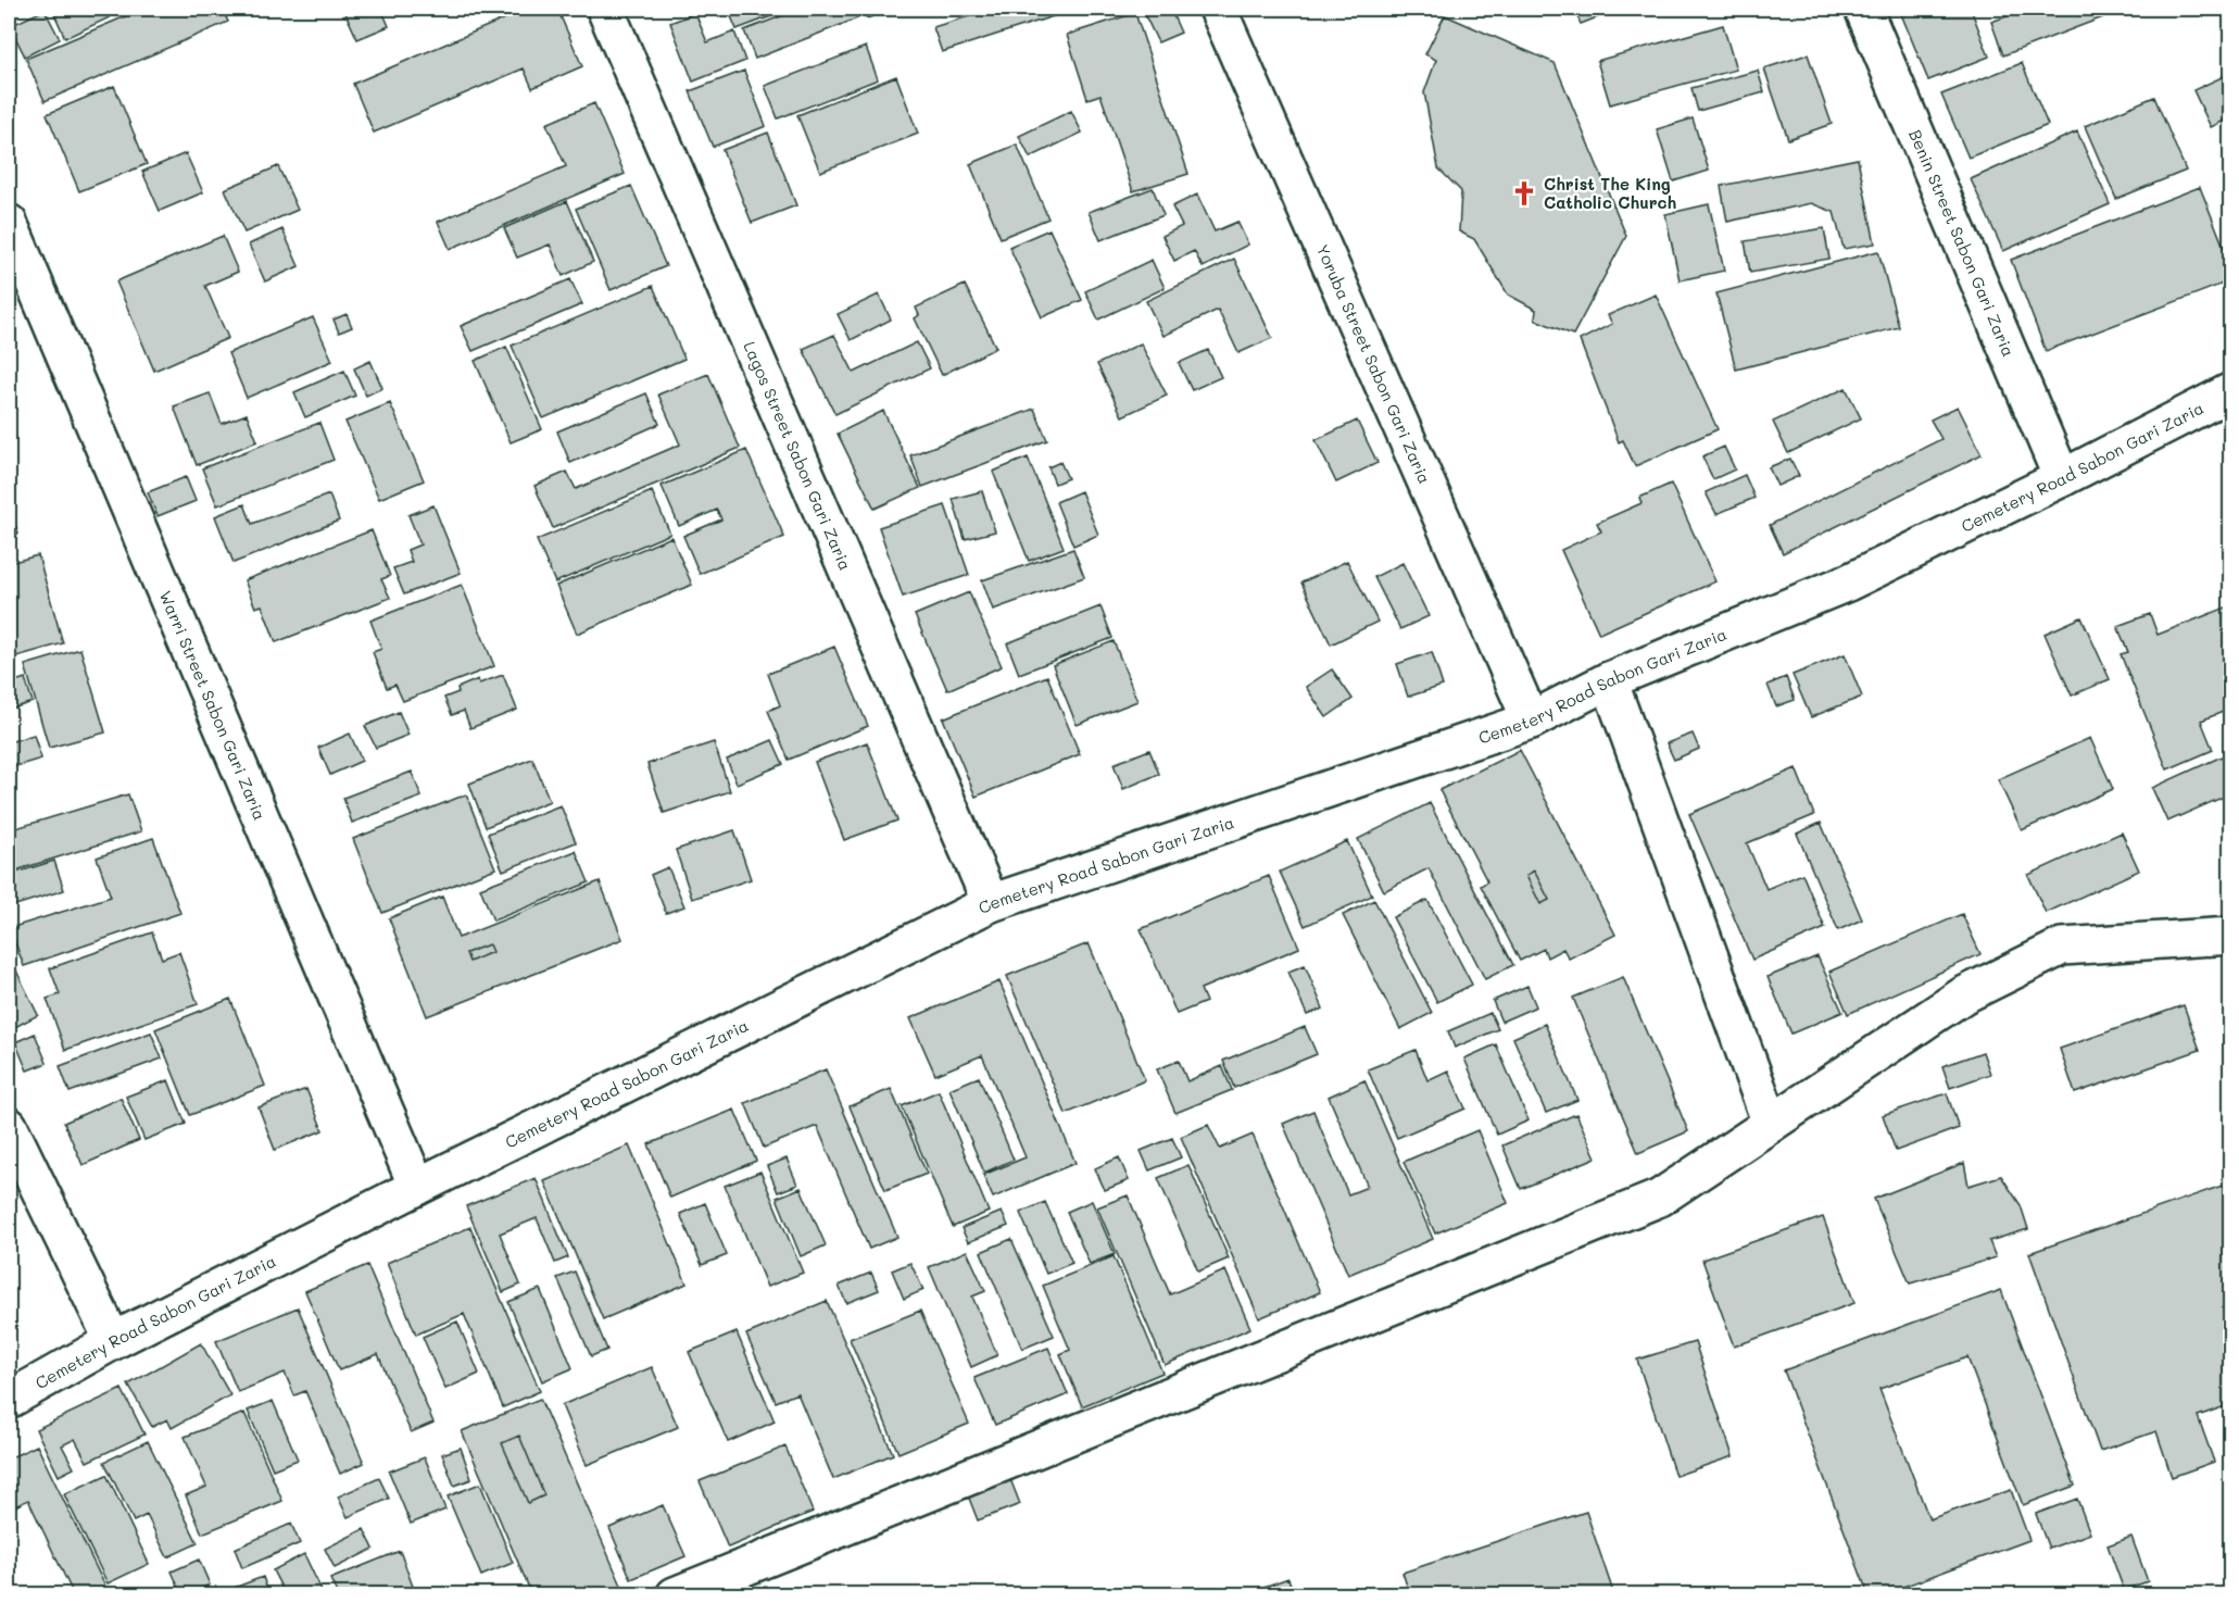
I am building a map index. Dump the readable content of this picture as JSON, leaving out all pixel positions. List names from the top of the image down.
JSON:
{
  "streets": {
    "street": [
      "Benin Street Sabon Gari Zaria",
      "Yoruba Street Sabon Gari Zaria",
      "Lagos Street Sabon Gari Zaria",
      "Cemetery Road Sabon Gari Zaria",
      "Warri Street Sabon Gari Zaria"
    ]
  },
  "crossings": [
    ["Benin Street Sabon Gari Zaria", "Cemetery Road Sabon Gari Zaria"],
    ["Yoruba Street Sabon Gari Zaria", "Cemetery Road Sabon Gari Zaria"],
    ["Lagos Street Sabon Gari Zaria", "Cemetery Road Sabon Gari Zaria"],
    ["Cemetery Road Sabon Gari Zaria", "Warri Street Sabon Gari Zaria"]
  ],
  "places": {
    "church": ["Christ The King Catholic Church"]
  }
}
